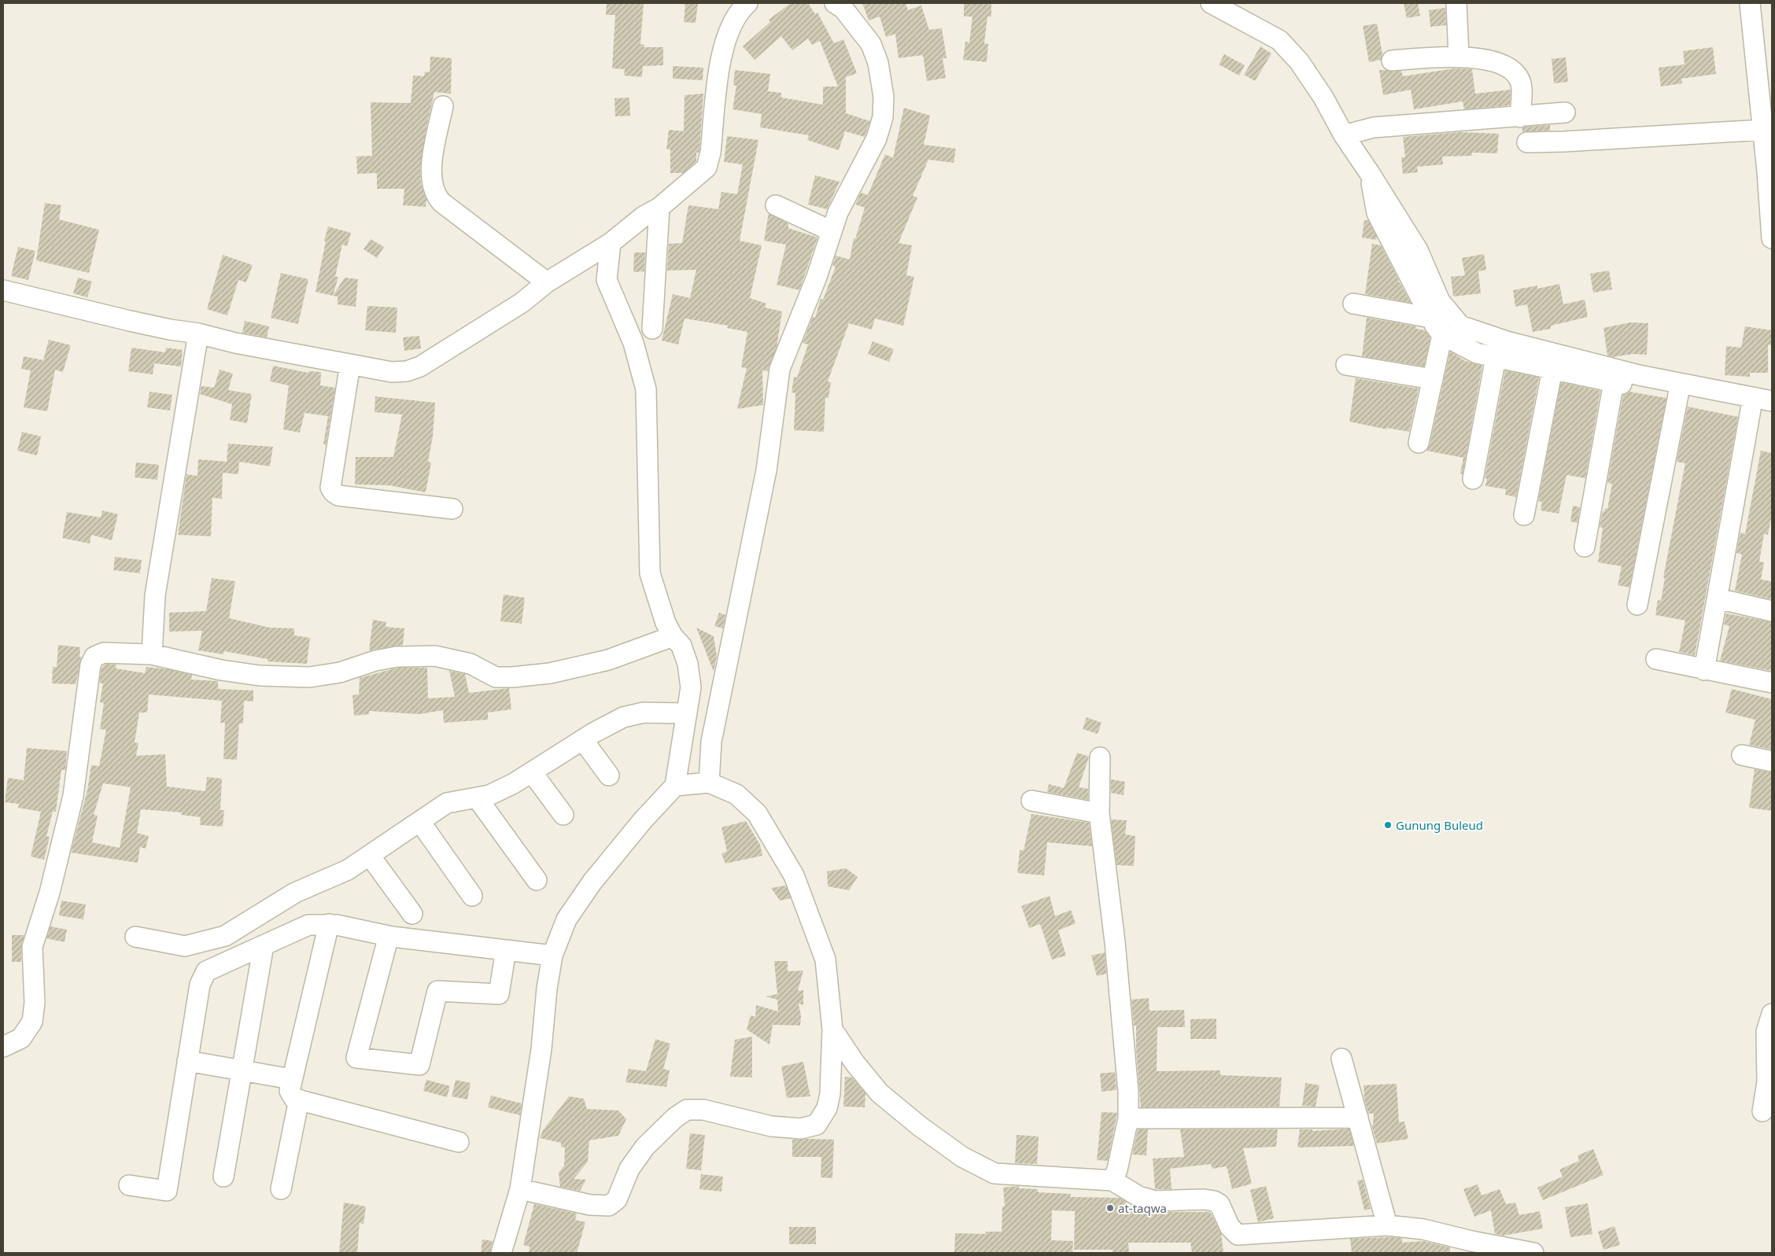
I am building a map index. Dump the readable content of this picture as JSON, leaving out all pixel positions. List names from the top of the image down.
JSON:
{
  "places": ["Gunung Buleud", "at-taqwa"]
}
